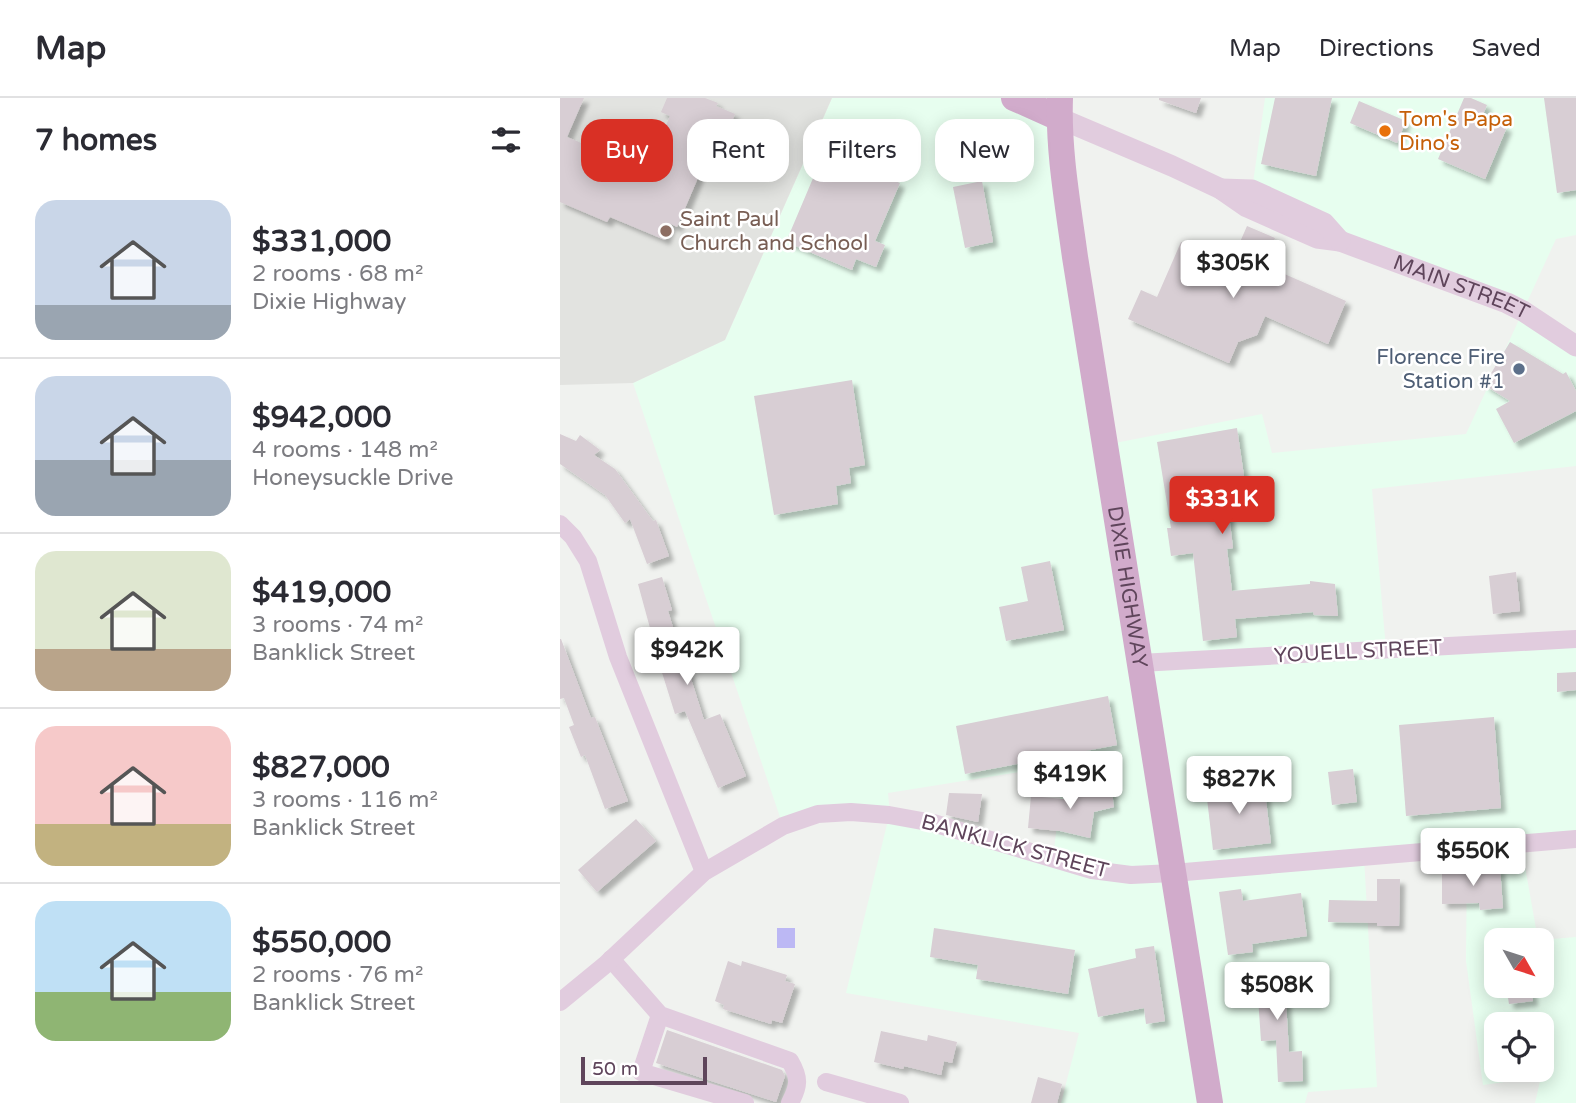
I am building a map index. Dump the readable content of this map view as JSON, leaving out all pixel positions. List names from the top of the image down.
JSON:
{
  "streets": {
    "main road": ["DIXIE HIGHWAY"],
    "street": ["MAIN STREET", "YOUELL STREET", "BANKLICK STREET"]
  },
  "crossings": [
    ["MAIN STREET", "DIXIE HIGHWAY"],
    ["DIXIE HIGHWAY", "YOUELL STREET"],
    ["DIXIE HIGHWAY", "BANKLICK STREET"]
  ],
  "places": ["Tom's Papa Dino's", "Saint Paul Church and School", "Florence Fire Station #1"],
  "scale_bar": "50 m",
  "north": "bottom right",
  "page": {
    "header": "Map",
    "nav": ["Map", "Directions", "Saved"],
    "heading": "7 homes",
    "chip": [
      "Buy",
      "Rent",
      "Filters",
      "New"
    ],
    "list": [
      {
        "name": "$331,000",
        "note": "2 rooms · 68 m² · Dixie Highway"
      },
      {
        "name": "$942,000",
        "note": "4 rooms · 148 m² · Honeysuckle Drive"
      },
      {
        "name": "$419,000",
        "note": "3 rooms · 74 m² · Banklick Street"
      },
      {
        "name": "$827,000",
        "note": "3 rooms · 116 m² · Banklick Street"
      },
      {
        "name": "$550,000",
        "note": "2 rooms · 76 m² · Banklick Street"
      }
    ],
    "price": [
      "$305K",
      "$331K",
      "$942K",
      "$419K",
      "$827K",
      "$550K",
      "$508K"
    ],
    "scale": "50 m"
  }
}
